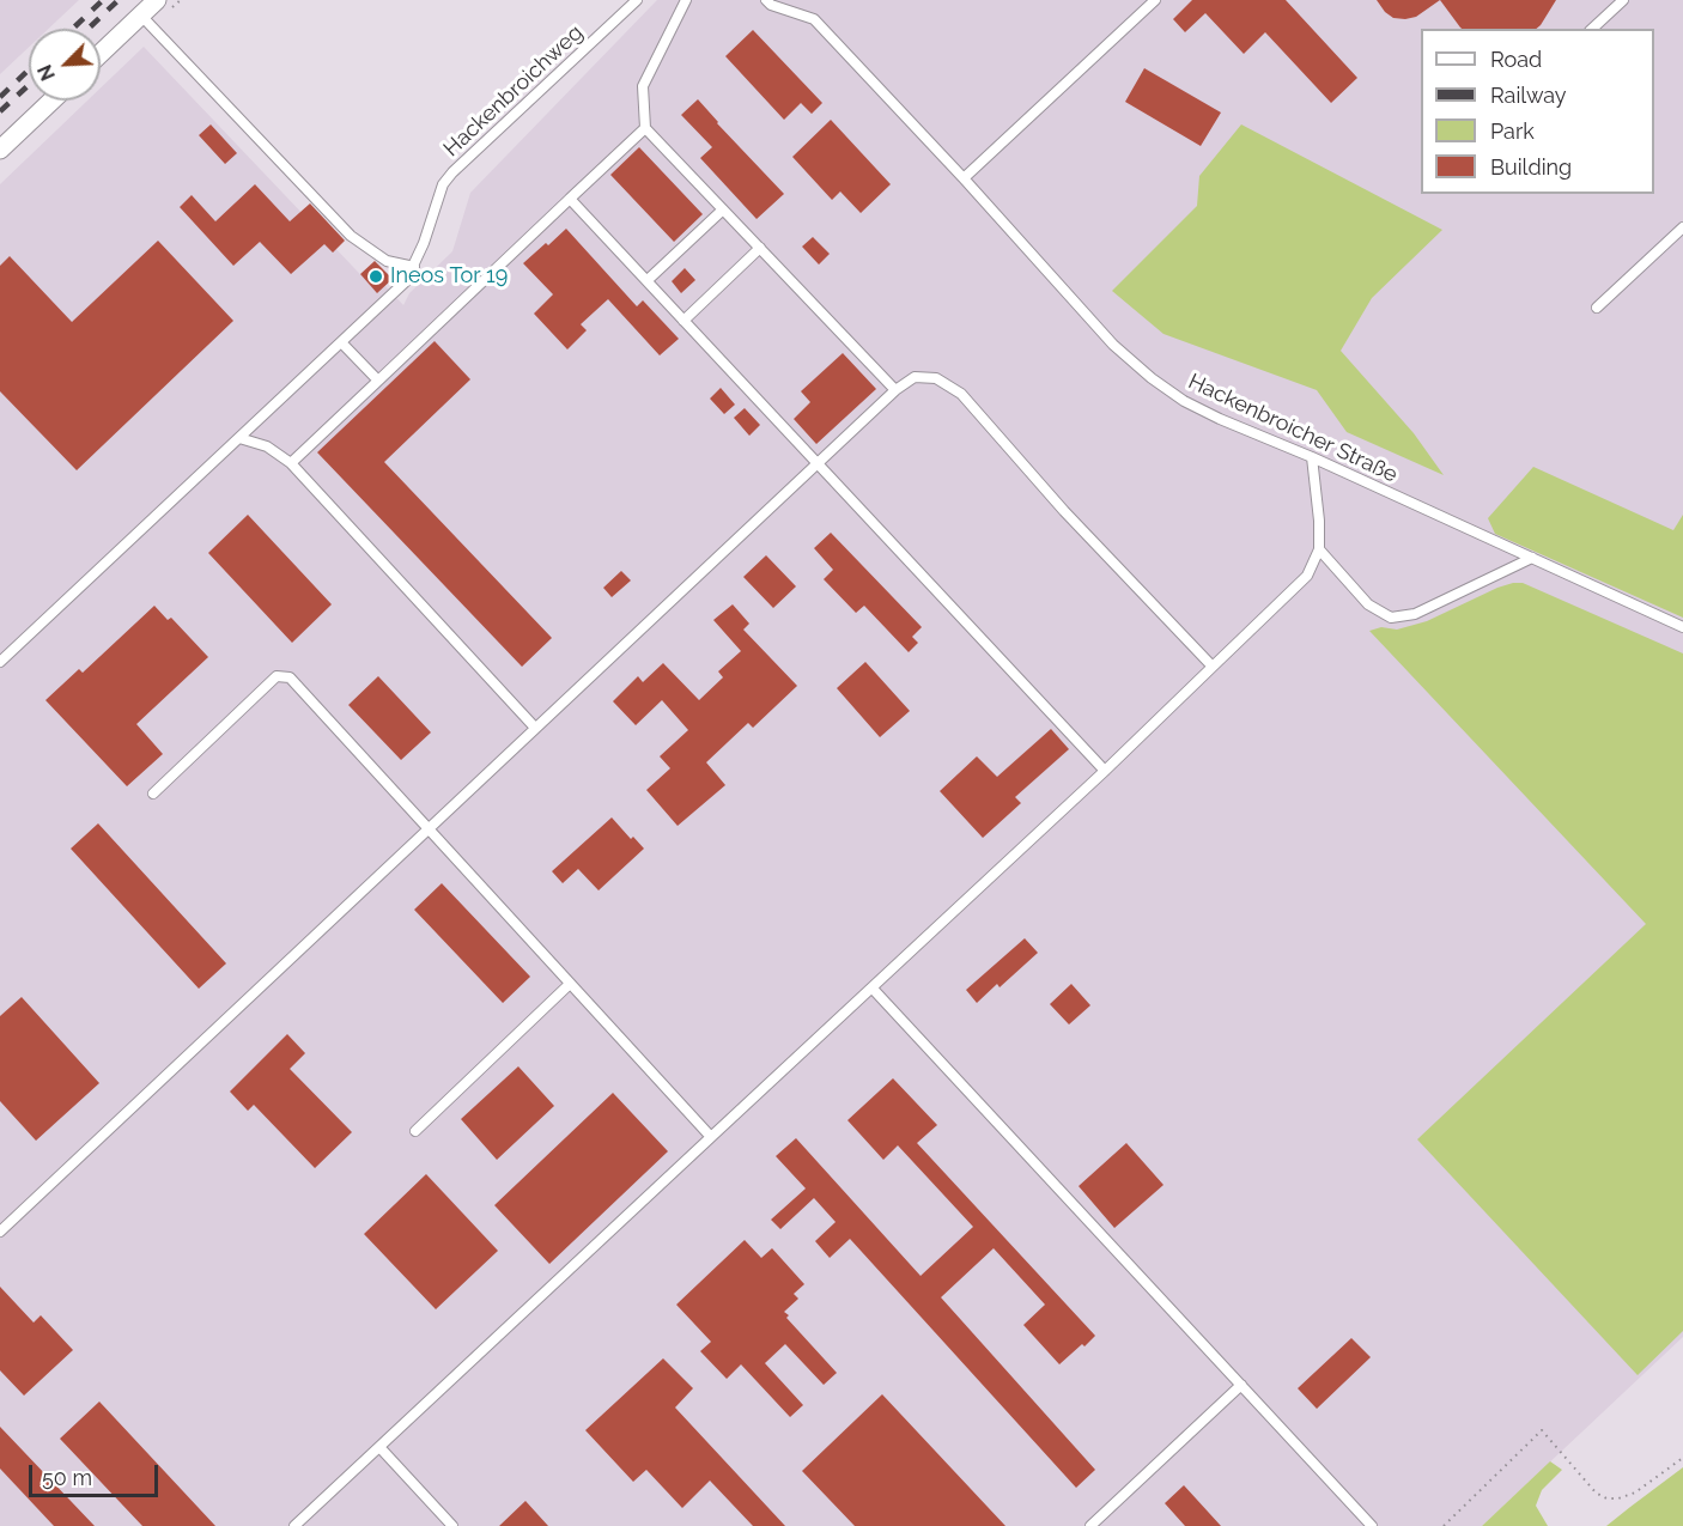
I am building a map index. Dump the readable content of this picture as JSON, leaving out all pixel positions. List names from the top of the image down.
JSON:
{
  "streets": {
    "lane": ["Hackenbroichweg", "Hackenbroicher Straße"]
  },
  "places": ["Ineos Tor 19"],
  "legend": [
    "Road",
    "Railway",
    "Park",
    "Building"
  ],
  "scale_bar": "50 m",
  "north": "bottom left"
}
